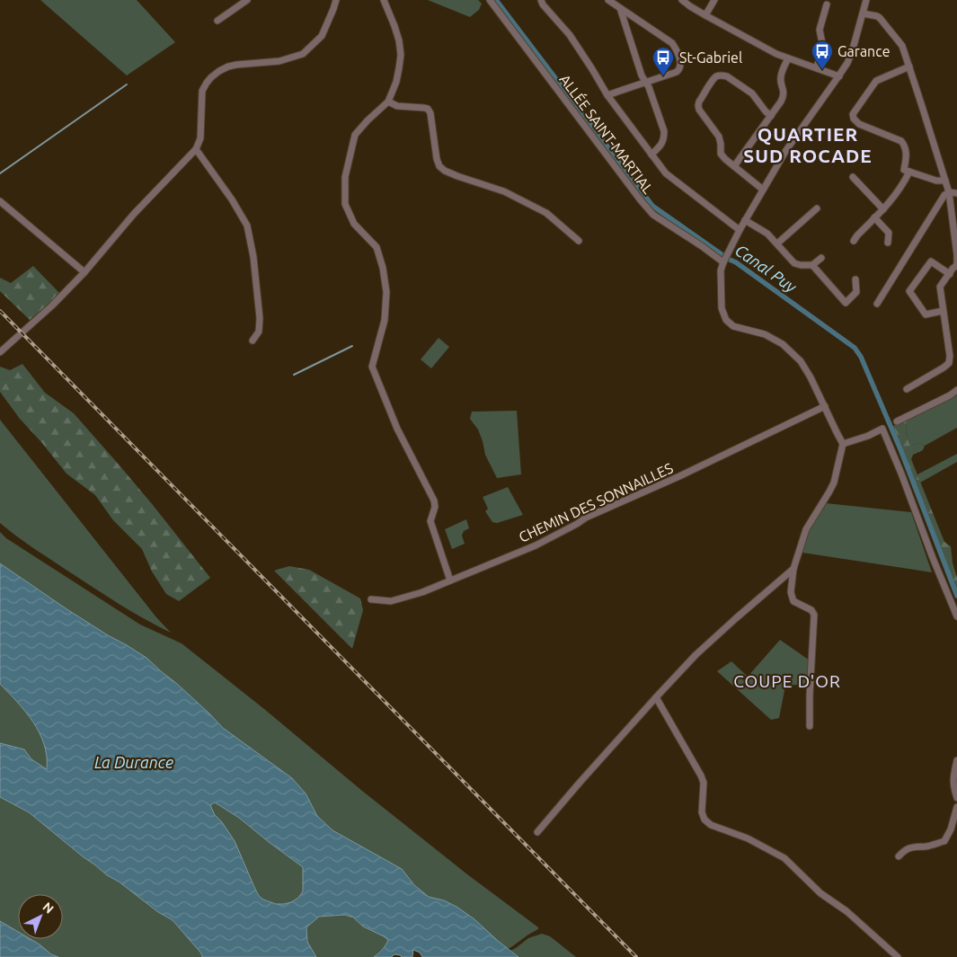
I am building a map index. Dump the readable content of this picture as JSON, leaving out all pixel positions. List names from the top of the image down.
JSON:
{
  "streets": {
    "street": ["ALLÉE SAINT-MARTIAL", "CHEMIN DES SONNAILLES"]
  },
  "districts": ["QUARTIER SUD ROCADE", "COUPE D'OR"],
  "water": ["Canal Puy", "La Durance"],
  "places": {
    "bus stop": ["Garance", "St-Gabriel"]
  },
  "north": "top right"
}
